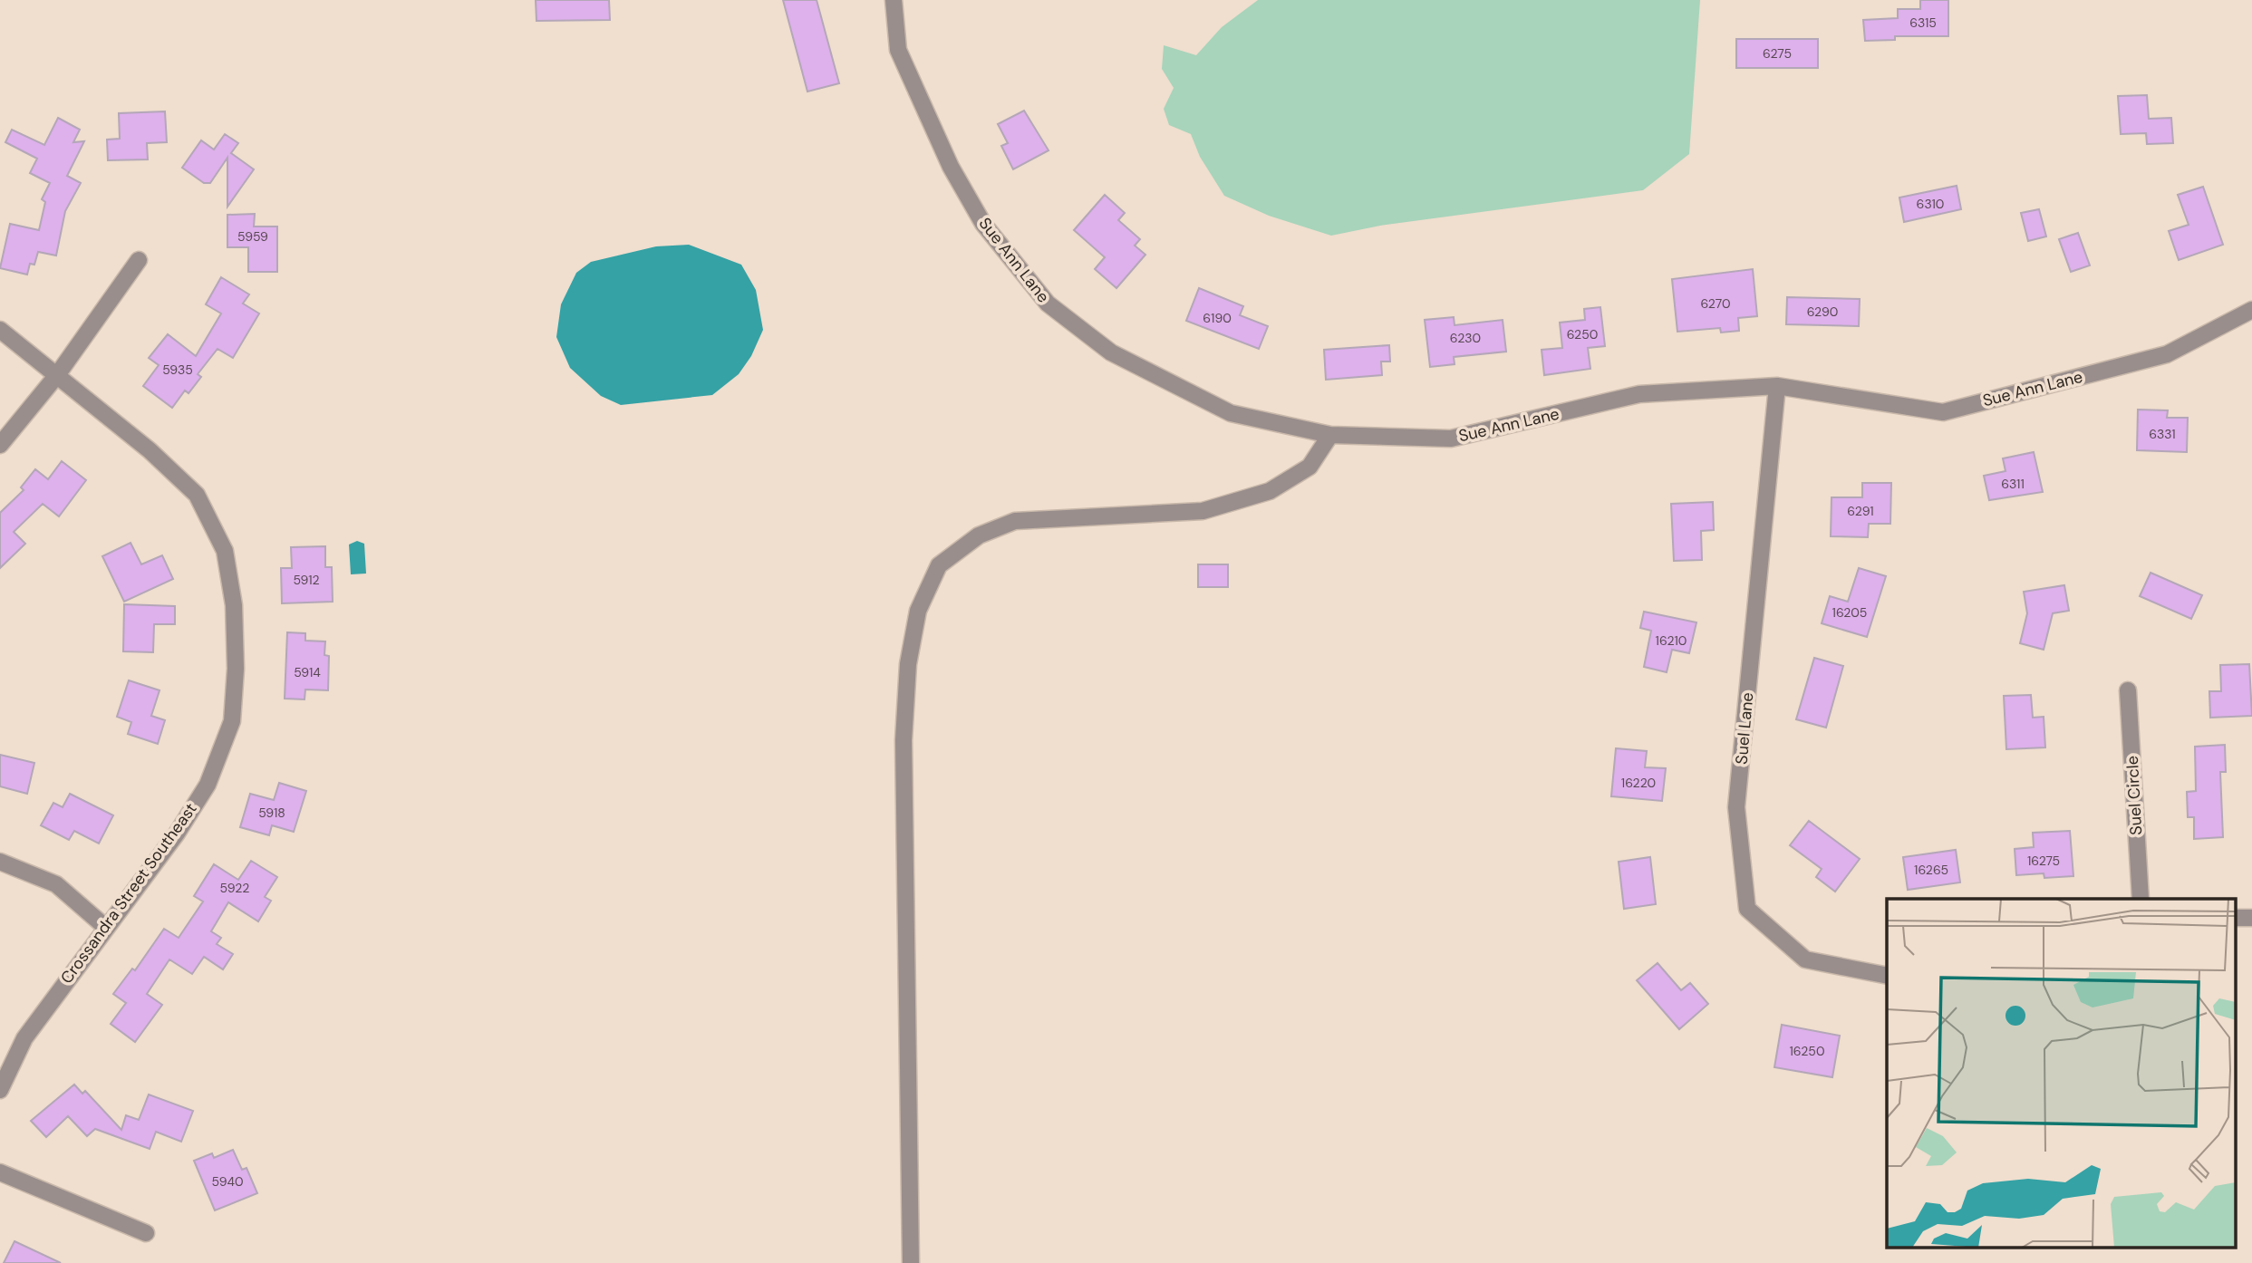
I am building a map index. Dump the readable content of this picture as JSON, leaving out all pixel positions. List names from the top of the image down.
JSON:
{
  "streets": {
    "street": [
      "Sue Ann Lane",
      "Suel Lane",
      "Suel Circle",
      "Crossandra Street Southeast"
    ]
  },
  "crossings": [
    ["Sue Ann Lane", "Suel Lane"]
  ],
  "house_numbers": [
    "6315",
    "6275",
    "6310",
    "5959",
    "6270",
    "6290",
    "6190",
    "6250",
    "6230",
    "5935",
    "6331",
    "6311",
    "6291",
    "5912",
    "16205",
    "16210",
    "5914",
    "16220",
    "5918",
    "16275",
    "16265",
    "5922",
    "16250",
    "5940"
  ]
}
